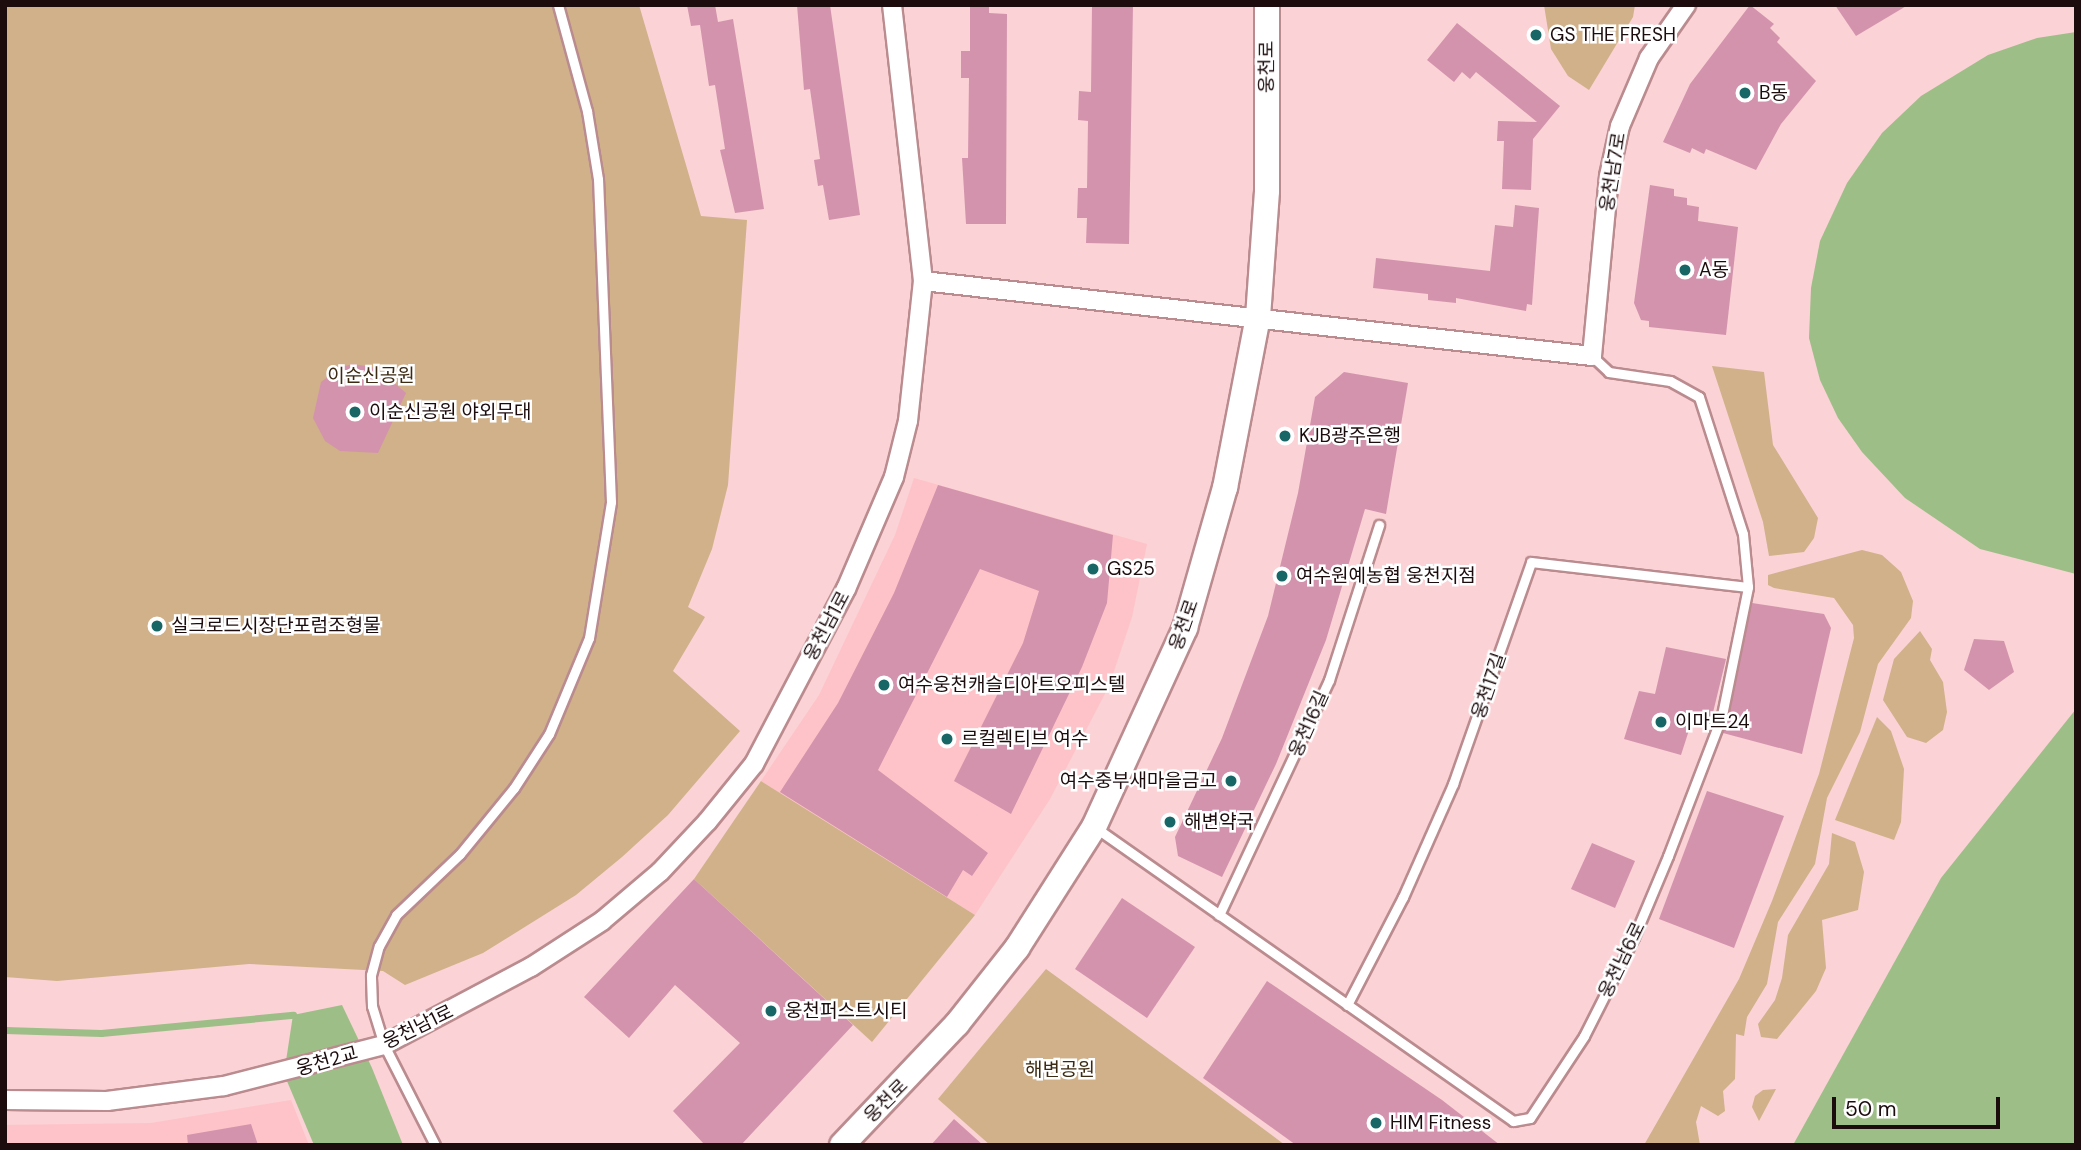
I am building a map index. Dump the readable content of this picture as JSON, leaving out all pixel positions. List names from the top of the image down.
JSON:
{
  "streets": {
    "street": [
      "웅천로",
      "웅천남7로",
      "웅천남1로",
      "웅천2교"
    ],
    "lane": ["웅천17길", "웅천16길", "웅천남6로"]
  },
  "crossings": [
    ["웅천로", "웅천남6로"],
    ["웅천남7로", "웅천남6로"],
    ["웅천남1로", "웅천2교"],
    ["웅천17길", "웅천남6로"],
    ["웅천16길", "웅천남6로"]
  ],
  "parks": ["이순신공원", "해변공원"],
  "places": [
    "GS THE FRESH",
    "B동",
    "A동",
    "이순신공원 야외무대",
    "KJB광주은행",
    "GS25",
    "여수원예농협 웅천지점",
    "실크로드시장단포럼조형물",
    "여수웅천캐슬디아트오피스텔",
    "이마트24",
    "르컬렉티브 여수",
    "여수중부새마을금고",
    "해변약국",
    "웅천퍼스트시티",
    "HIM Fitness"
  ],
  "scale_bar": "50 m"
}
